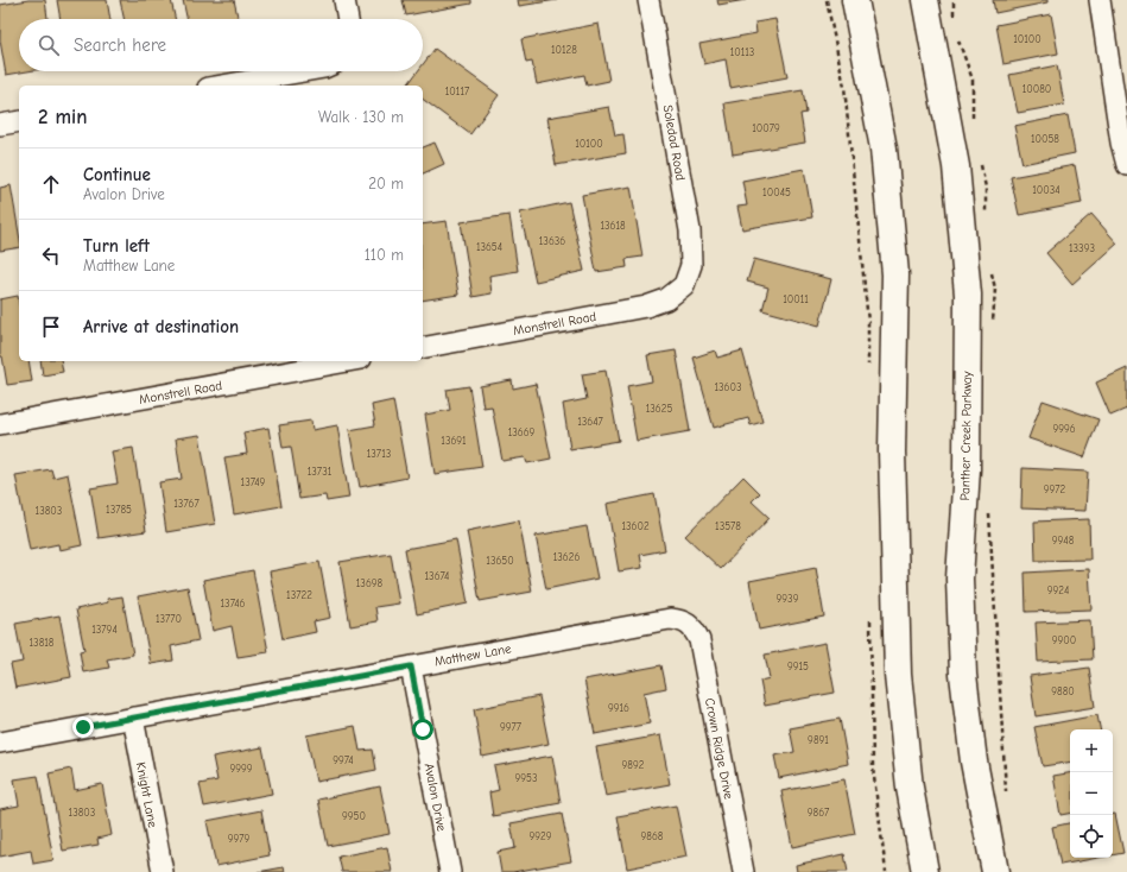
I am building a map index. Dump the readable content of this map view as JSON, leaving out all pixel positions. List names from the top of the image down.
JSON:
{
  "streets": {
    "main road": ["Panther Creek Parkway"],
    "street": [
      "Soledad Road",
      "Monstrell Road",
      "Matthew Lane",
      "Crown Ridge Drive",
      "Knight Lane",
      "Avalon Drive"
    ]
  },
  "crossings": [
    ["Soledad Road", "Monstrell Road"],
    ["Matthew Lane", "Crown Ridge Drive"],
    ["Matthew Lane", "Knight Lane"],
    ["Matthew Lane", "Avalon Drive"]
  ],
  "house_numbers": [
    "10100",
    "10128",
    "10113",
    "10080",
    "10117",
    "10079",
    "10058",
    "10100",
    "10034",
    "10045",
    "13618",
    "13636",
    "13654",
    "13393",
    "10011",
    "13603",
    "13625",
    "13647",
    "9996",
    "13669",
    "13691",
    "13713",
    "13731",
    "13749",
    "9972",
    "13767",
    "13785",
    "13803",
    "13602",
    "13578",
    "9948",
    "13626",
    "13650",
    "13674",
    "13698",
    "9924",
    "13722",
    "9939",
    "13746",
    "13770",
    "13794",
    "9900",
    "13818",
    "9915",
    "9880",
    "9916",
    "9977",
    "9891",
    "9974",
    "9892",
    "9999",
    "9953",
    "13803",
    "9867",
    "9950",
    "9929",
    "9868",
    "9979"
  ],
  "page": {
    "search": "Search here",
    "heading": ["2 min", "Walk · 130 m"],
    "list": [
      ["Continue", "Avalon Drive", "20 m"],
      ["Turn left", "Matthew Lane", "110 m"],
      "Arrive at destination"
    ],
    "map_buttons": ["+", "−"]
  }
}
